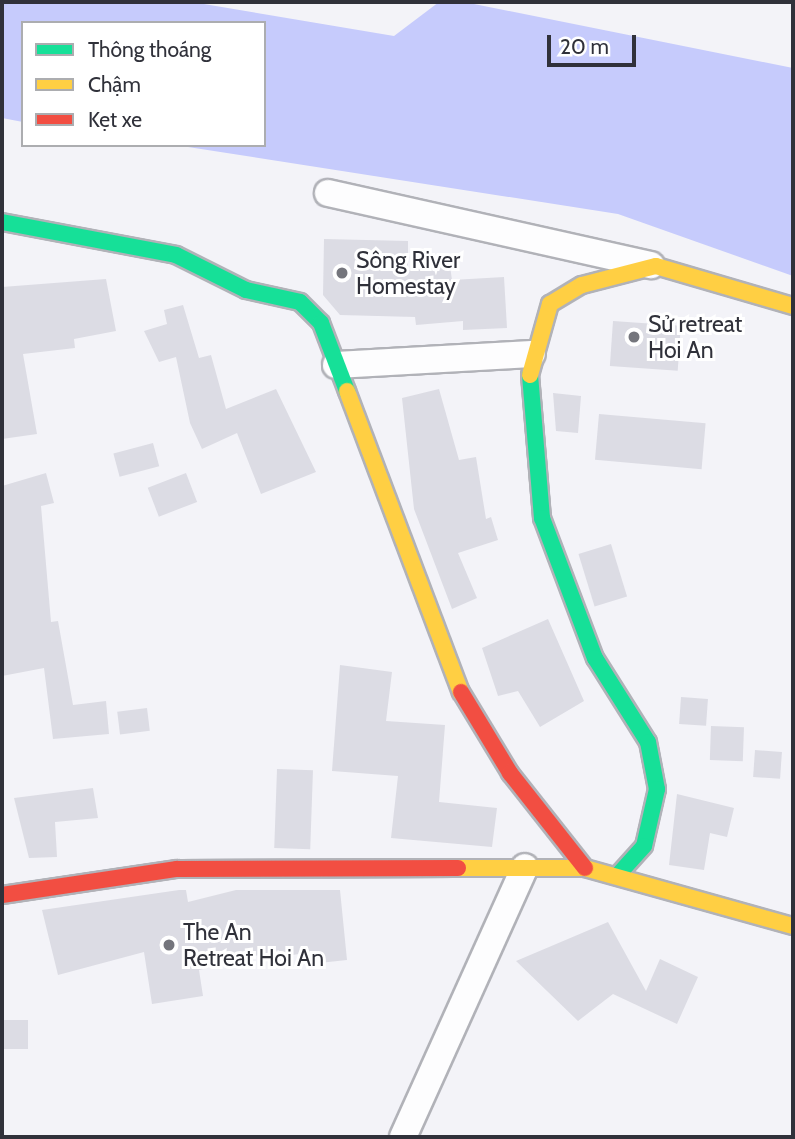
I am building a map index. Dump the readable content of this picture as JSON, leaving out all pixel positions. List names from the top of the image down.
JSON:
{
  "places": ["Sông River Homestay", "Sử retreat Hoi An", "The An Retreat Hoi An"],
  "legend": ["Thông thoáng", "Chậm", "Kẹt xe"],
  "scale_bar": "20 m"
}
